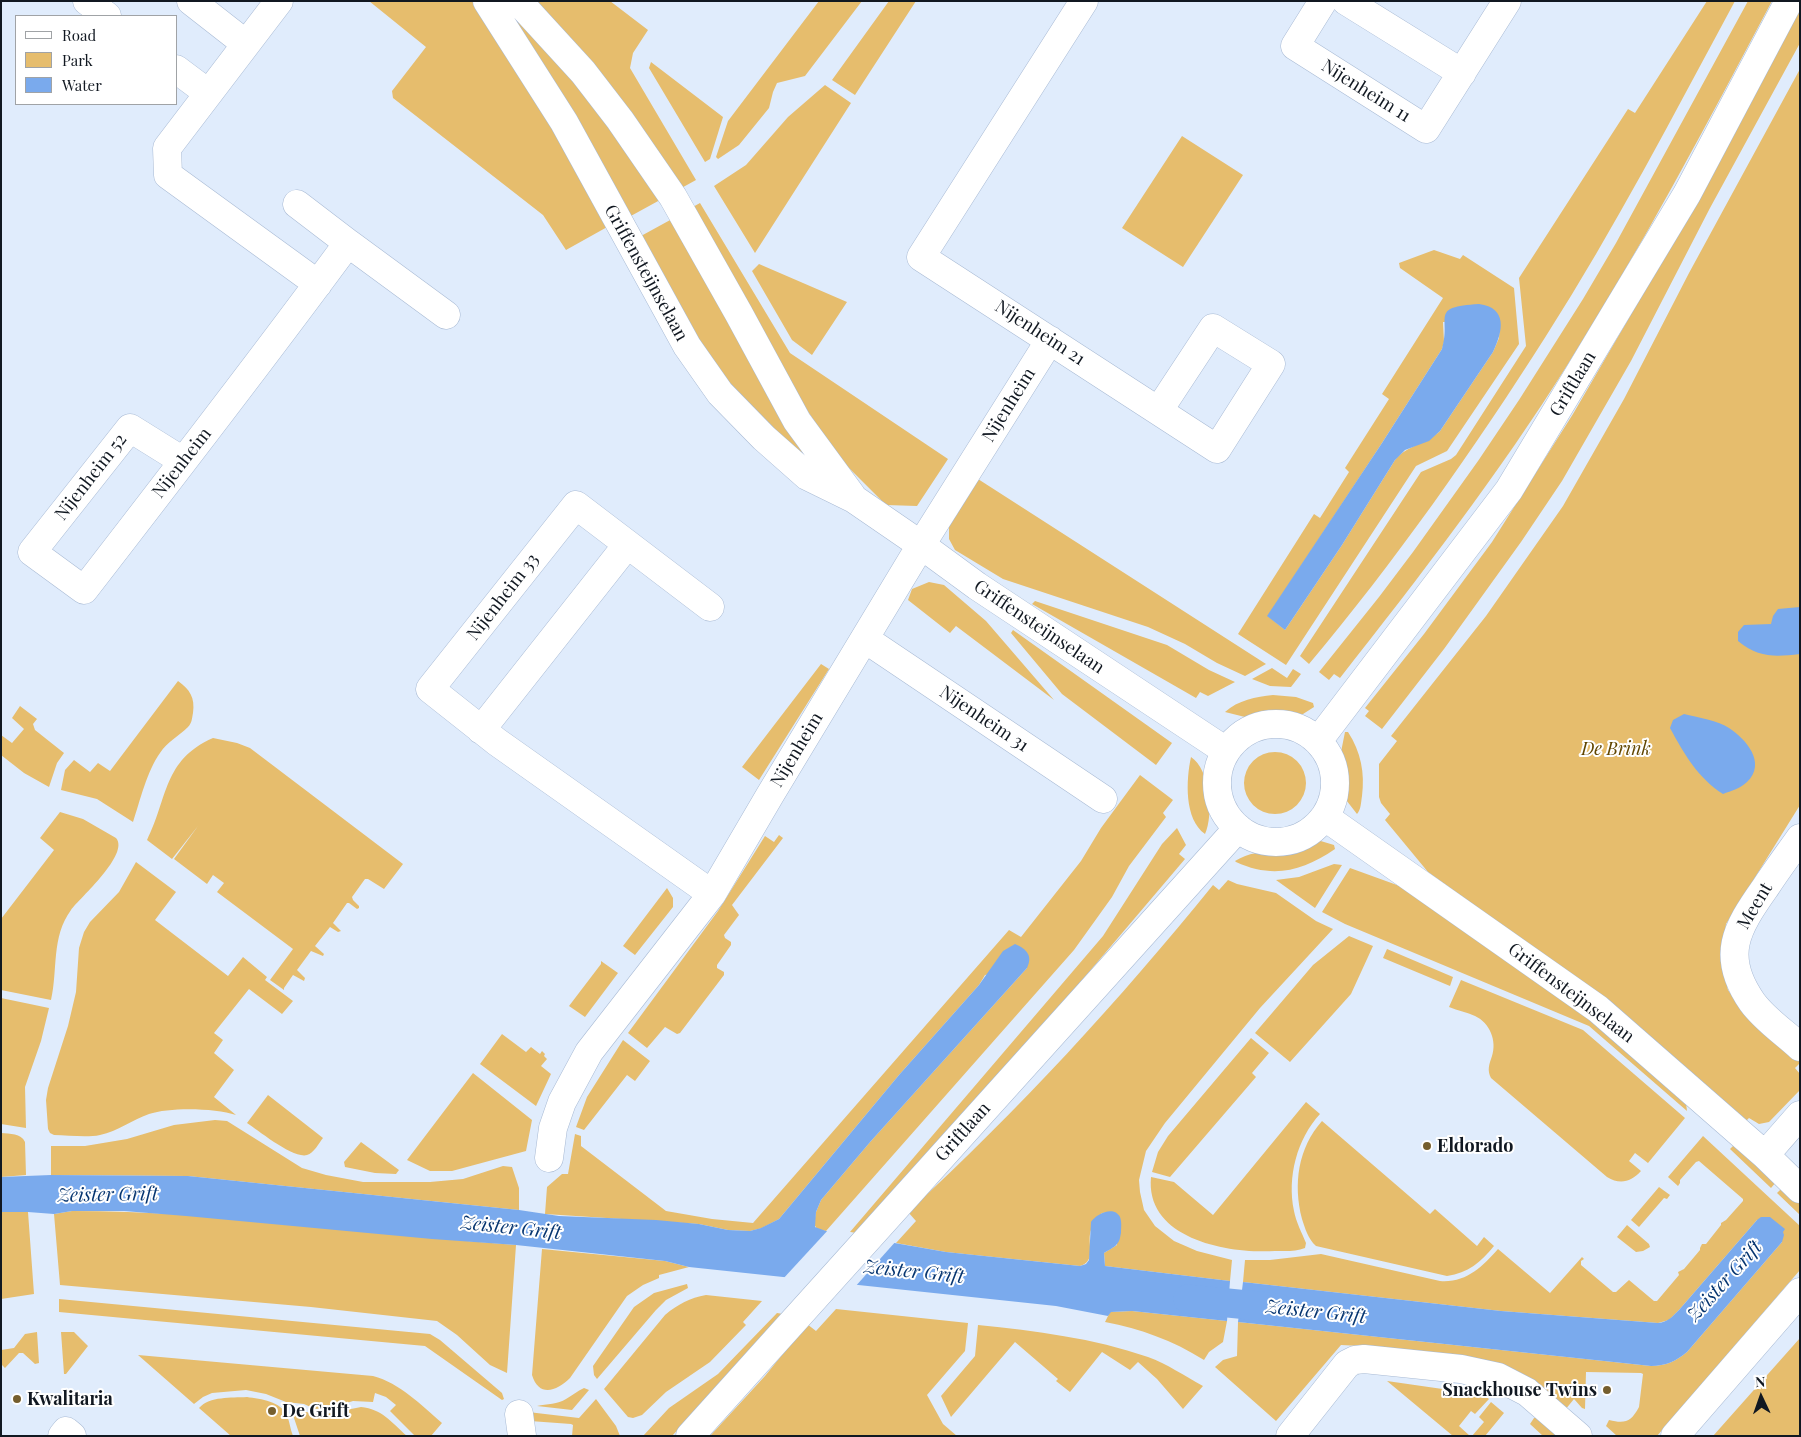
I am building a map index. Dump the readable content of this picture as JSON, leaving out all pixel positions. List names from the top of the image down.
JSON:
{
  "streets": {
    "street": [
      "Nijenheim 11",
      "Griffensteijnselaan",
      "Nijenheim 21",
      "Griftlaan",
      "Nijenheim",
      "Nijenheim 52",
      "Nijenheim 33",
      "Nijenheim 31",
      "Meent"
    ]
  },
  "crossings": [
    ["Griffensteijnselaan", "Griftlaan"],
    ["Griffensteijnselaan", "Nijenheim"],
    ["Nijenheim 21", "Nijenheim"],
    ["Nijenheim", "Nijenheim 52"],
    ["Nijenheim", "Nijenheim 33"],
    ["Nijenheim", "Nijenheim 31"]
  ],
  "water": ["Zeister Grift"],
  "parks": ["De Brink"],
  "places": [
    "Eldorado",
    "Snackhouse Twins",
    "Kwalitaria",
    "De Grift"
  ],
  "legend": ["Road", "Park", "Water"],
  "north": "top"
}
